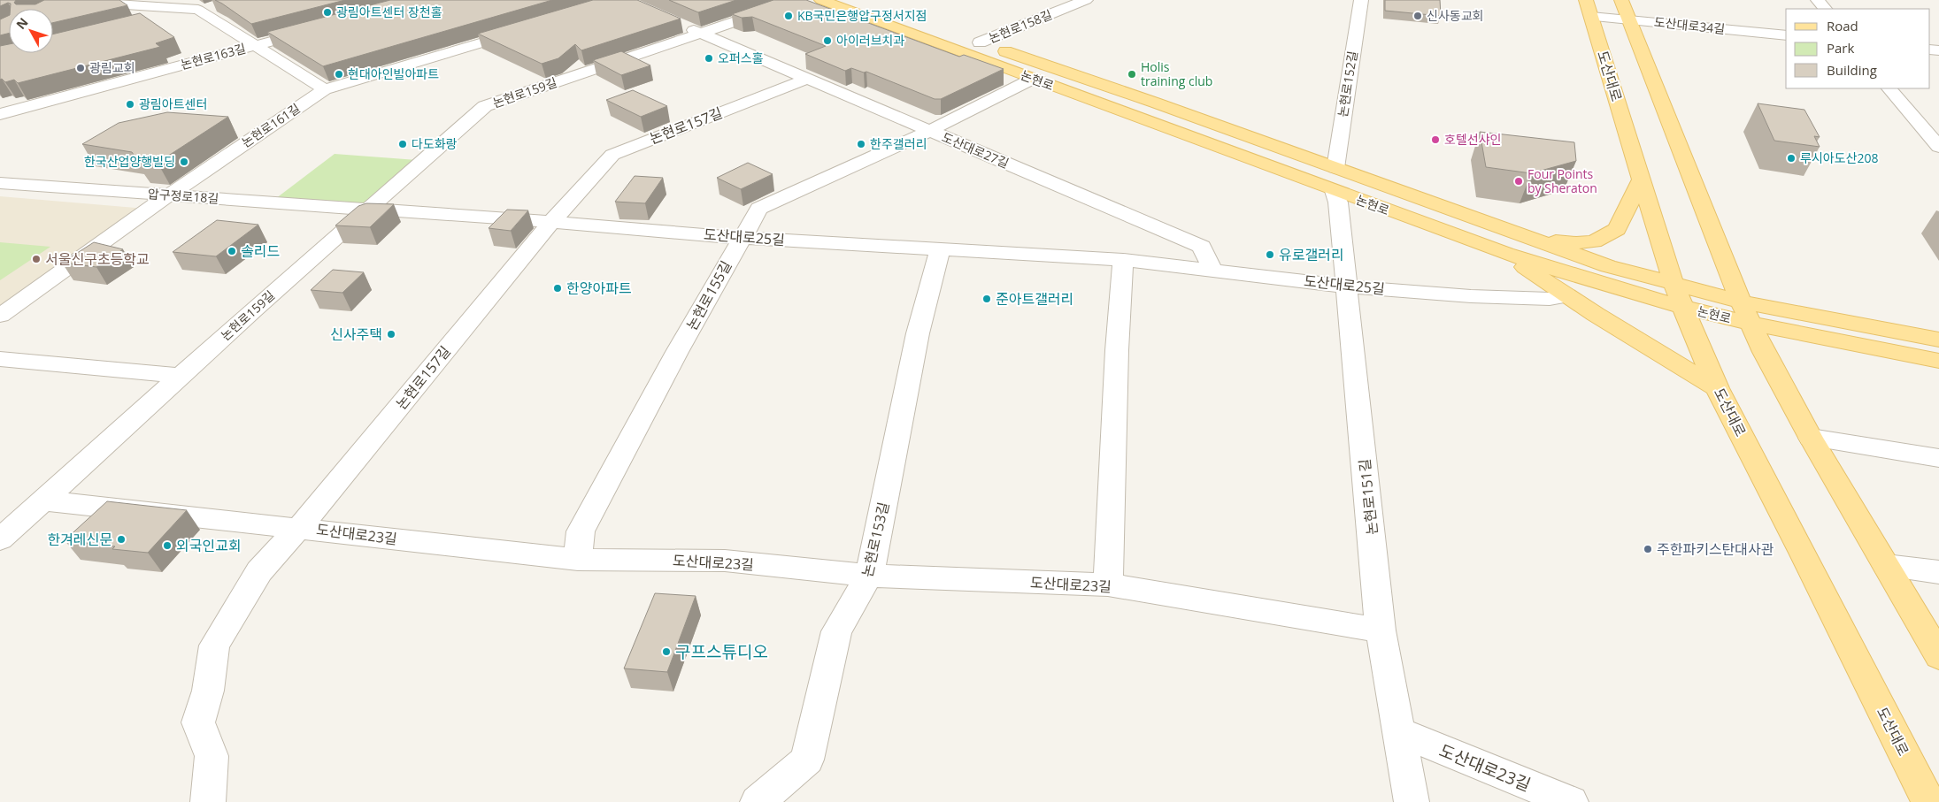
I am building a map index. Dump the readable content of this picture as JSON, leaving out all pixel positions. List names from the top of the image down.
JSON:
{
  "streets": {
    "main road": ["도산대로", "논현로"],
    "street": [
      "도산대로34길",
      "논현로158길",
      "논현로163길",
      "논현로152길",
      "논현로159길",
      "논현로161길",
      "논현로157길",
      "도산대로27길",
      "압구정로18길",
      "도산대로25길",
      "논현로155길",
      "논현로151길",
      "도산대로23길",
      "논현로153길"
    ]
  },
  "crossings": [
    ["도산대로34길", "도산대로"],
    ["논현로158길", "논현로"],
    ["도산대로", "논현로"],
    ["논현로", "논현로152길"],
    ["논현로", "논현로155길"],
    ["논현로", "논현로151길"],
    ["논현로152길", "논현로151길"],
    ["논현로159길", "도산대로27길"],
    ["논현로159길", "압구정로18길"],
    ["논현로159길", "도산대로25길"],
    ["논현로159길", "도산대로23길"],
    ["논현로161길", "압구정로18길"],
    ["논현로157길", "도산대로27길"],
    ["논현로157길", "도산대로25길"],
    ["논현로157길", "도산대로23길"],
    ["도산대로27길", "도산대로25길"],
    ["도산대로27길", "논현로155길"],
    ["압구정로18길", "도산대로25길"],
    ["도산대로25길", "논현로155길"],
    ["도산대로25길", "논현로151길"],
    ["도산대로25길", "논현로153길"],
    ["논현로155길", "도산대로23길"],
    ["논현로151길", "도산대로23길"],
    ["도산대로23길", "논현로153길"]
  ],
  "places": [
    "광림아트센터 장천홀",
    "KB국민은행압구정서지점",
    "신사동교회",
    "아이러브치과",
    "오퍼스홀",
    "광림교회",
    "현대아인빌아파트",
    "Holis training club",
    "광림아트센터",
    "호텔선샤인",
    "다도화랑",
    "한주갤러리",
    "루시아도산208",
    "한국산업양행빌딩",
    "Four Points by Sheraton",
    "솔리드",
    "유로갤러리",
    "서울신구초등학교",
    "한양아파트",
    "준아트갤러리",
    "신사주택",
    "한겨레신문",
    "외국인교회",
    "주한파키스탄대사관",
    "구프스튜디오"
  ],
  "legend": ["Road", "Park", "Building"],
  "north": "top left"
}
